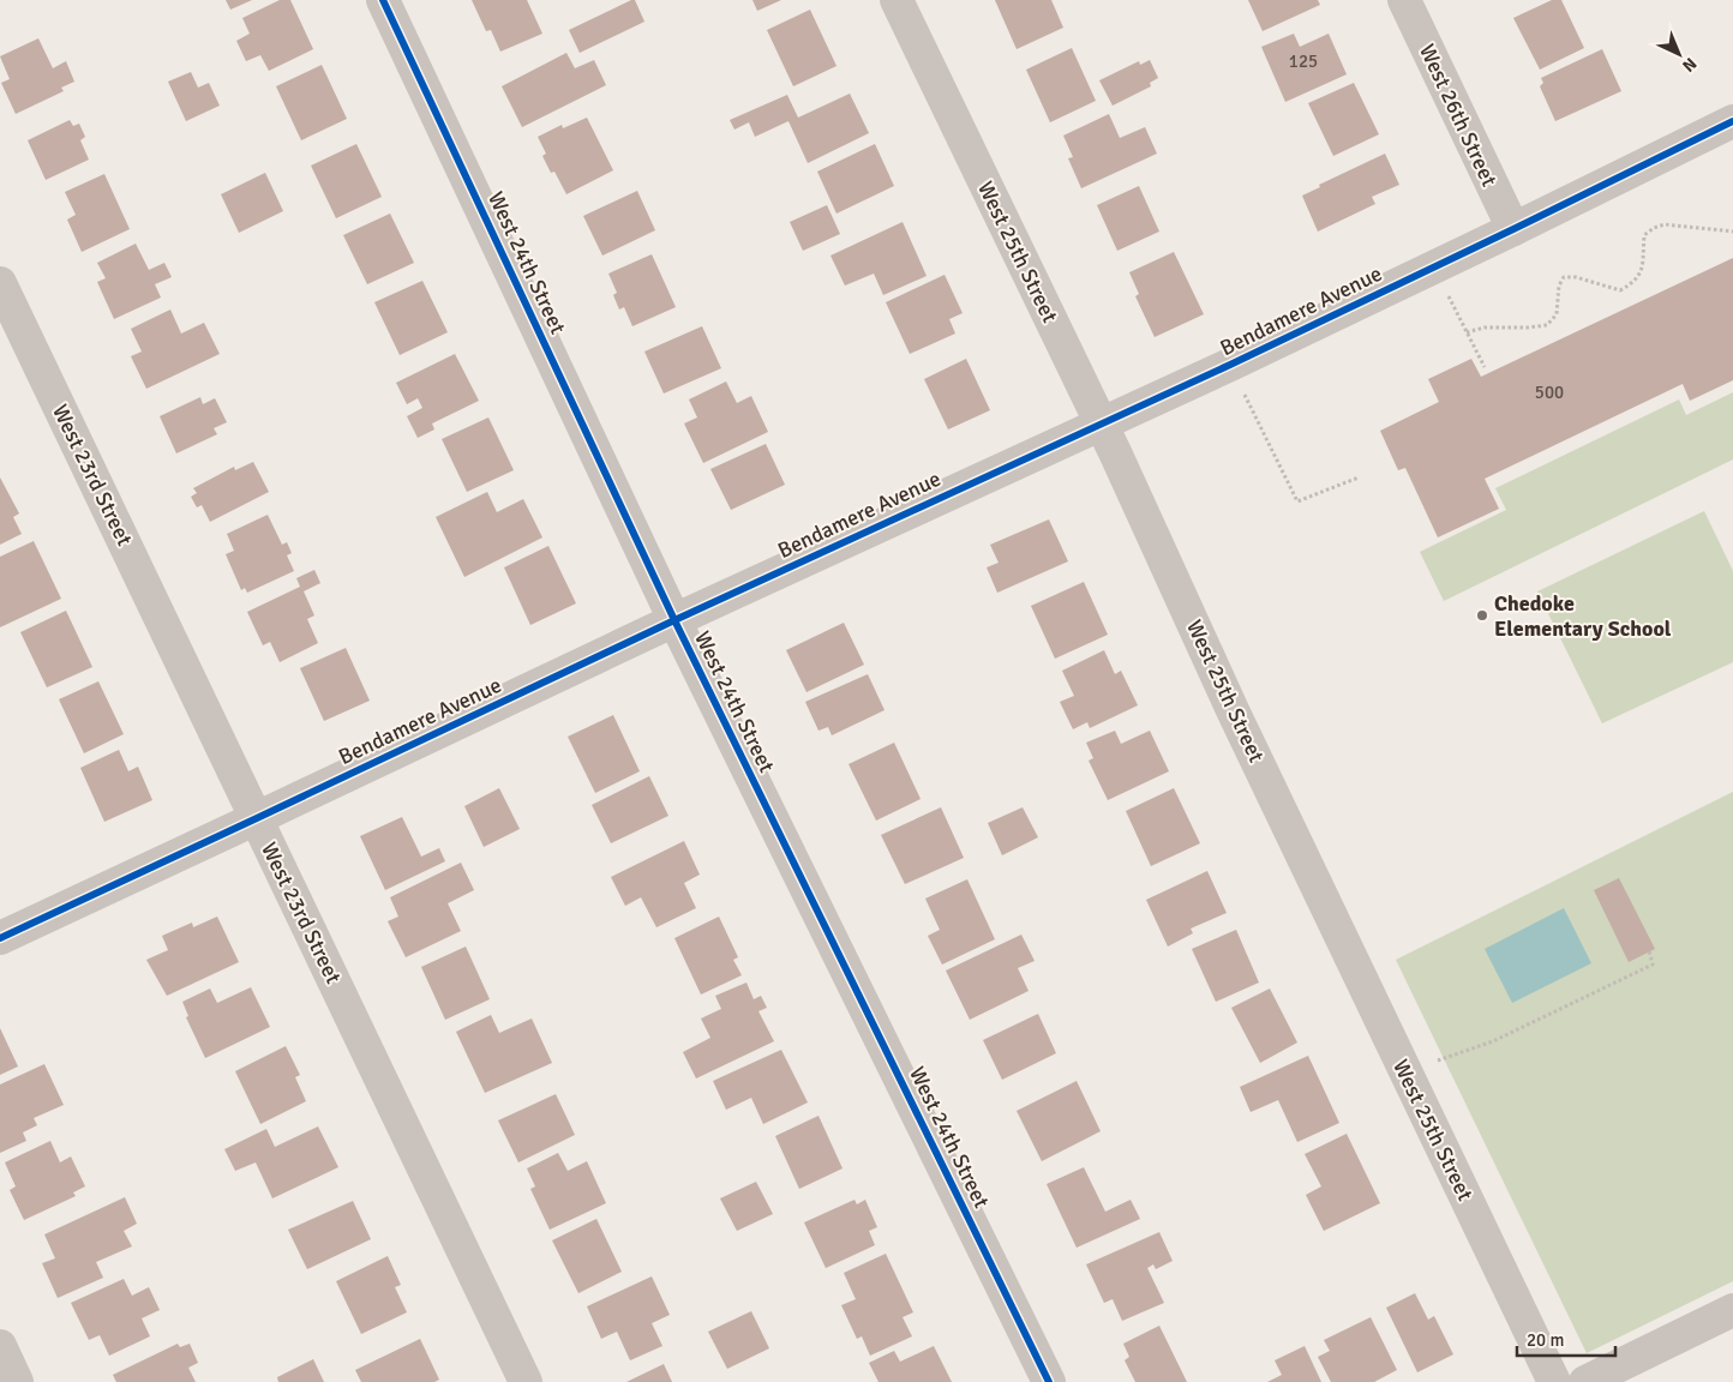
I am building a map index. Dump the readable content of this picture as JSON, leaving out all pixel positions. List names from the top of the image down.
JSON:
{
  "streets": {
    "street": [
      "West 26th Street",
      "West 25th Street",
      "West 24th Street",
      "Bendamere Avenue",
      "West 23rd Street"
    ]
  },
  "crossings": [
    ["West 26th Street", "Bendamere Avenue"],
    ["West 25th Street", "Bendamere Avenue"],
    ["West 24th Street", "Bendamere Avenue"],
    ["Bendamere Avenue", "West 23rd Street"]
  ],
  "places": ["Chedoke Elementary School"],
  "house_numbers": ["125", "500"],
  "scale_bar": "20 m",
  "north": "bottom right"
}
